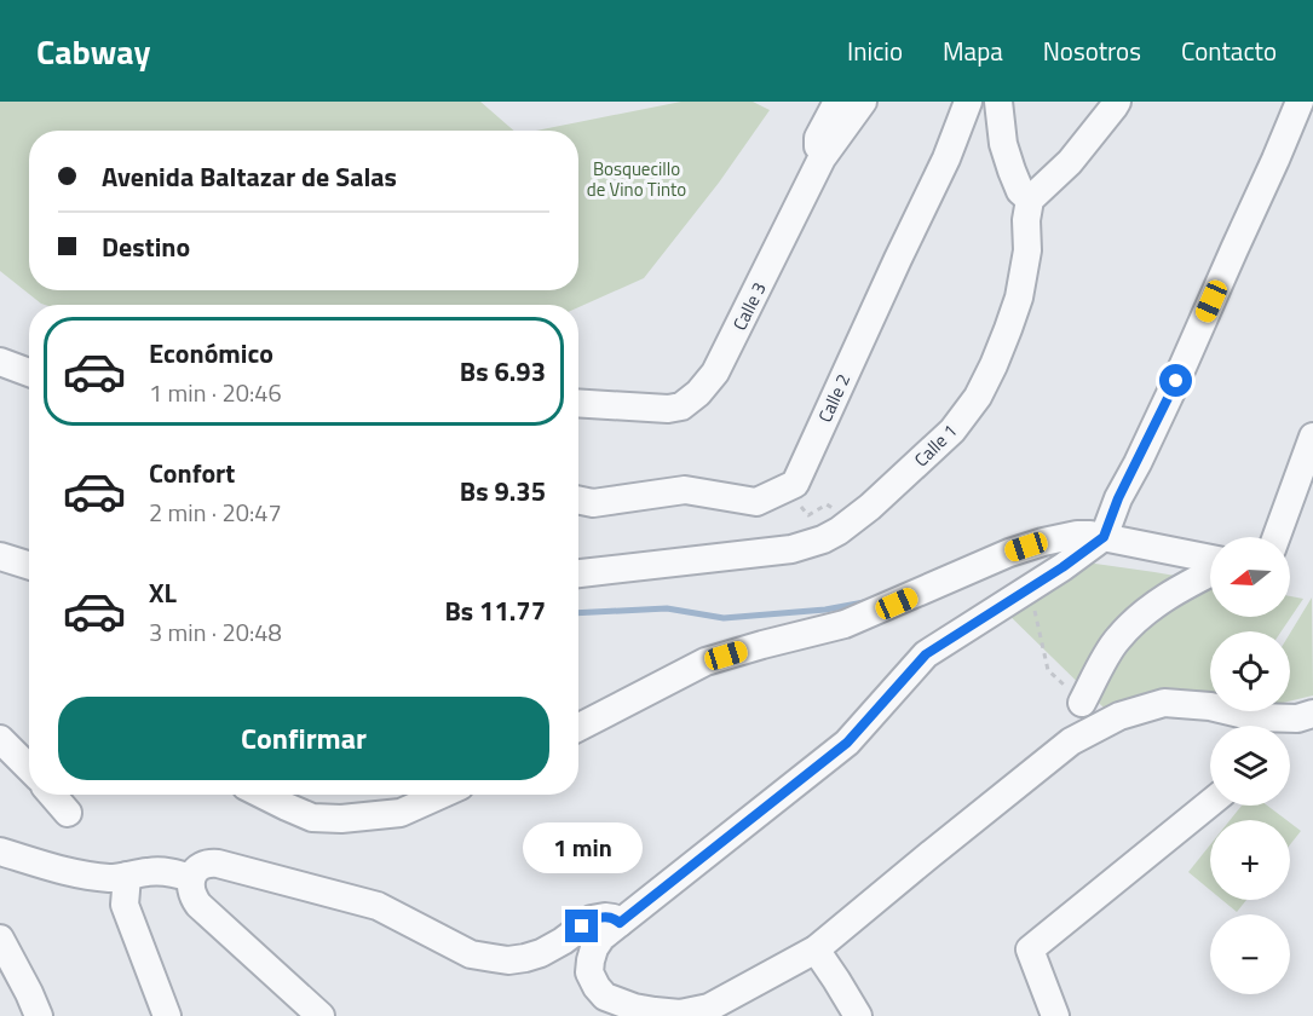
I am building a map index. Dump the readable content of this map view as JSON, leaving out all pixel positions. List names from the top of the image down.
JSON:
{
  "streets": {
    "street": ["Calle 3", "Calle 2", "Calle 1"]
  },
  "parks": ["Bosquecillo de Vino Tinto"],
  "north": "left",
  "page": {
    "header": "Cabway",
    "nav": [
      "Inicio",
      "Mapa",
      "Nosotros",
      "Contacto"
    ],
    "banner": ["Avenida Baltazar de Salas", "Destino"],
    "list": [
      {
        "name": "Económico",
        "note": "1 min · 20:46",
        "value": "Bs 6.93"
      },
      {
        "name": "Confort",
        "note": "2 min · 20:47",
        "value": "Bs 9.35"
      },
      {
        "name": "XL",
        "note": "3 min · 20:48",
        "value": "Bs 11.77"
      }
    ],
    "map_buttons": ["+", "−"],
    "buttons": "Confirmar",
    "bubble": "1 min"
  }
}
